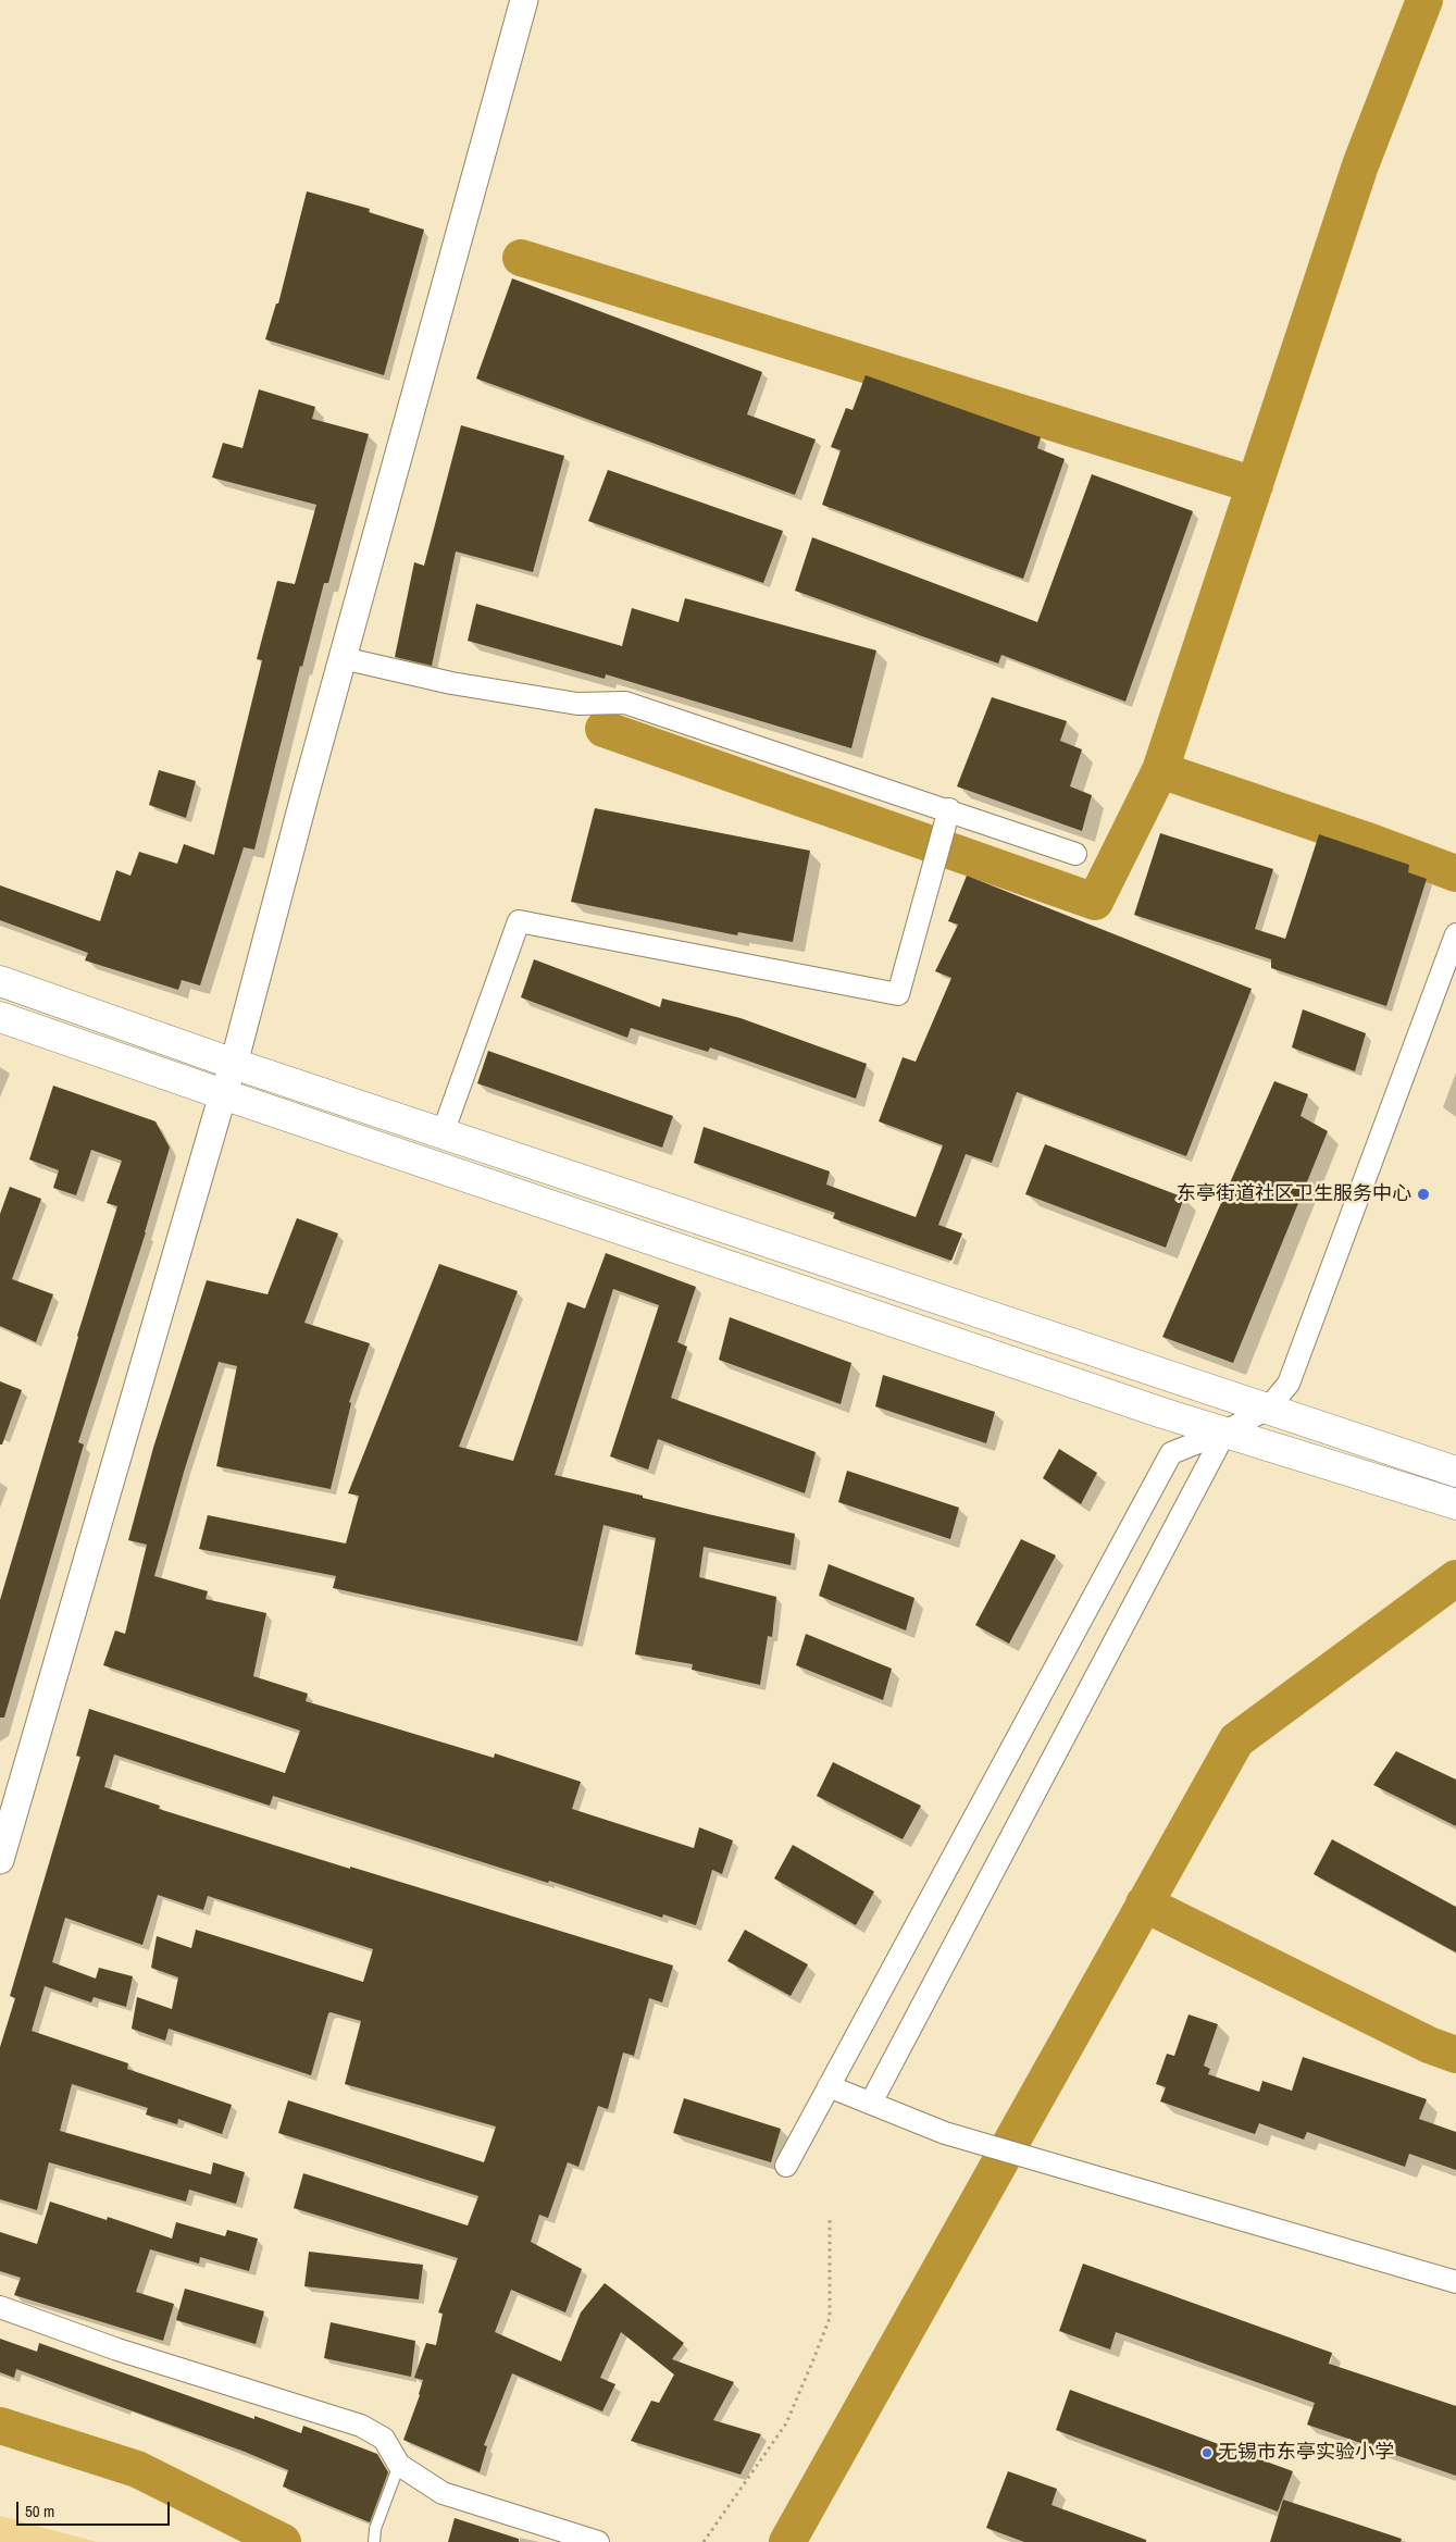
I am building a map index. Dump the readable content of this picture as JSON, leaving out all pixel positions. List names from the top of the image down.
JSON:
{
  "places": ["东亭街道社区卫生服务中心", "无锡市东亭实验小学"],
  "scale_bar": "50 m"
}
